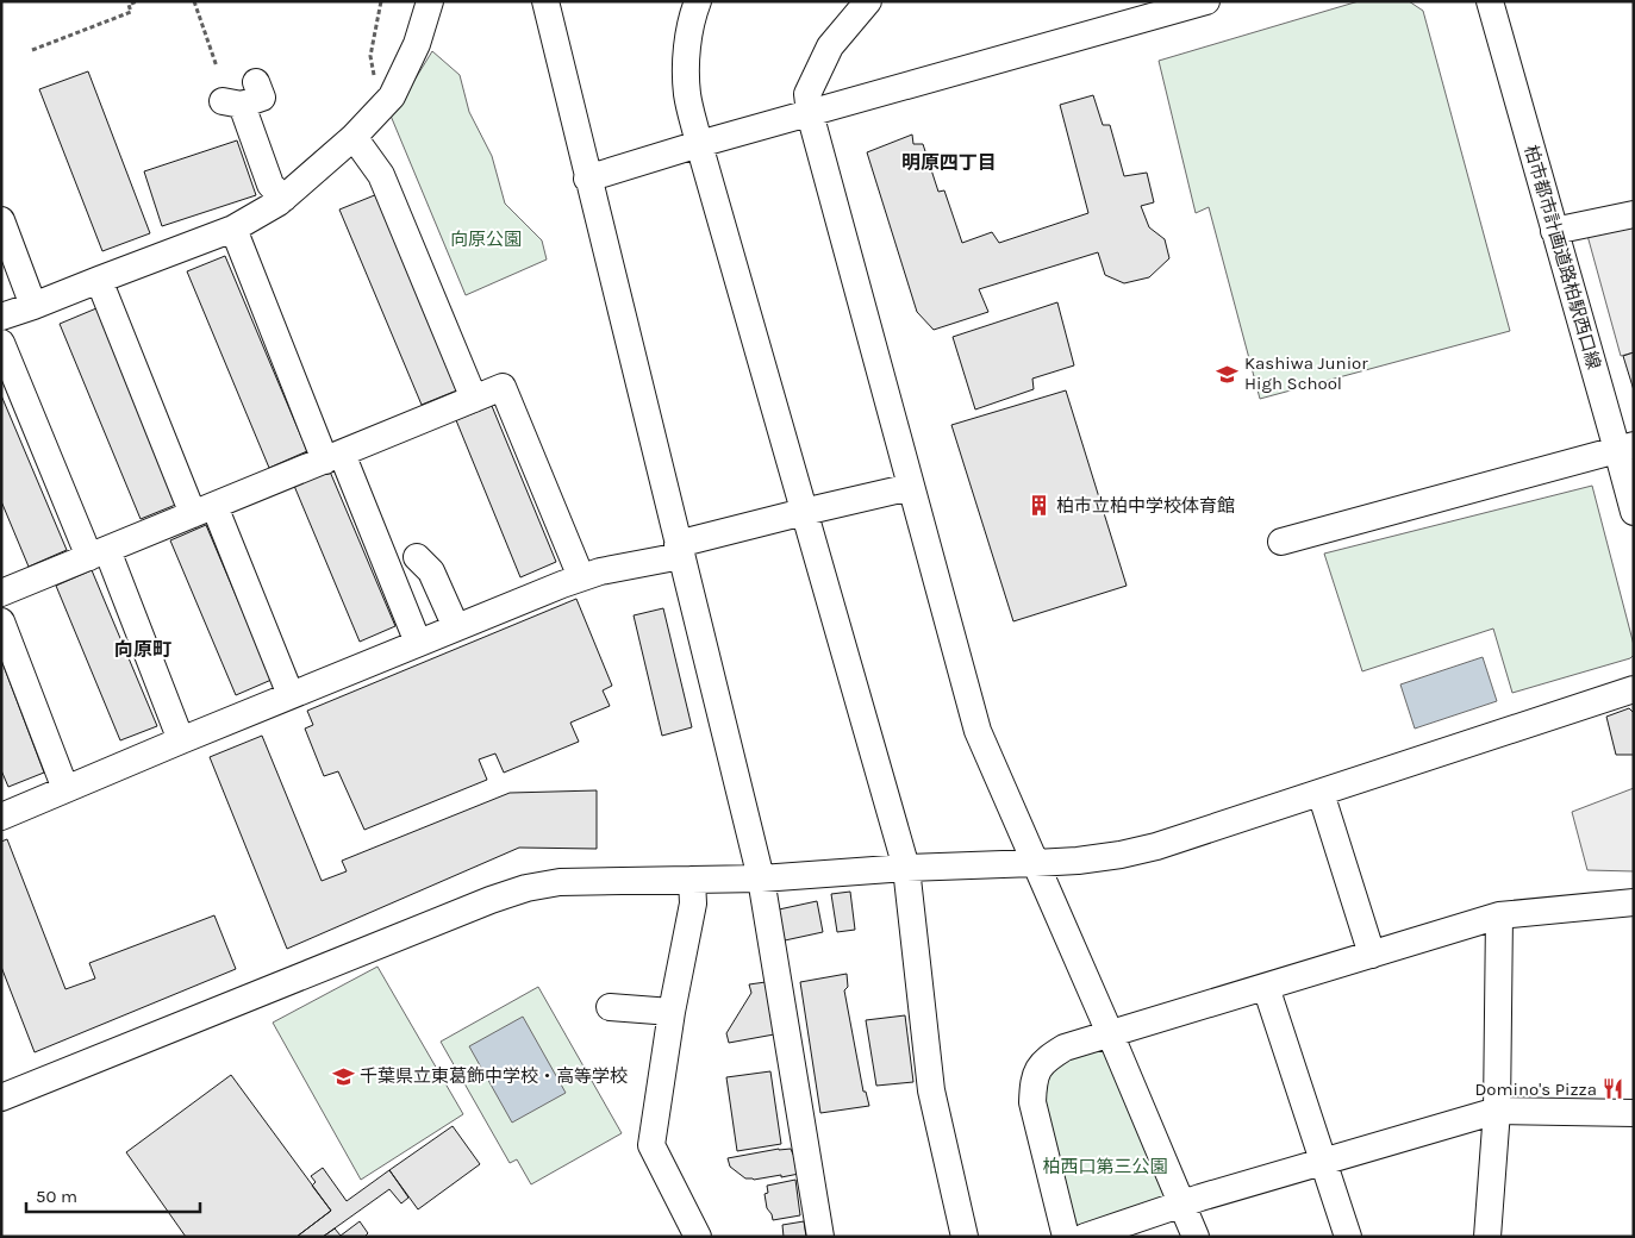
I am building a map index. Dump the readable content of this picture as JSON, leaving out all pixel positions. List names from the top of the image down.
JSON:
{
  "streets": {
    "street": ["柏市都市計画道路柏駅西口線"]
  },
  "districts": ["明原四丁目", "向原町"],
  "parks": ["向原公園", "柏西口第三公園"],
  "places": {
    "school or university": ["Kashiwa Junior High School", "千葉県立東葛飾中学校・高等学校"],
    "building": ["柏市立柏中学校体育館"],
    "restaurant": ["Domino's Pizza"]
  },
  "scale_bar": "50 m"
}
